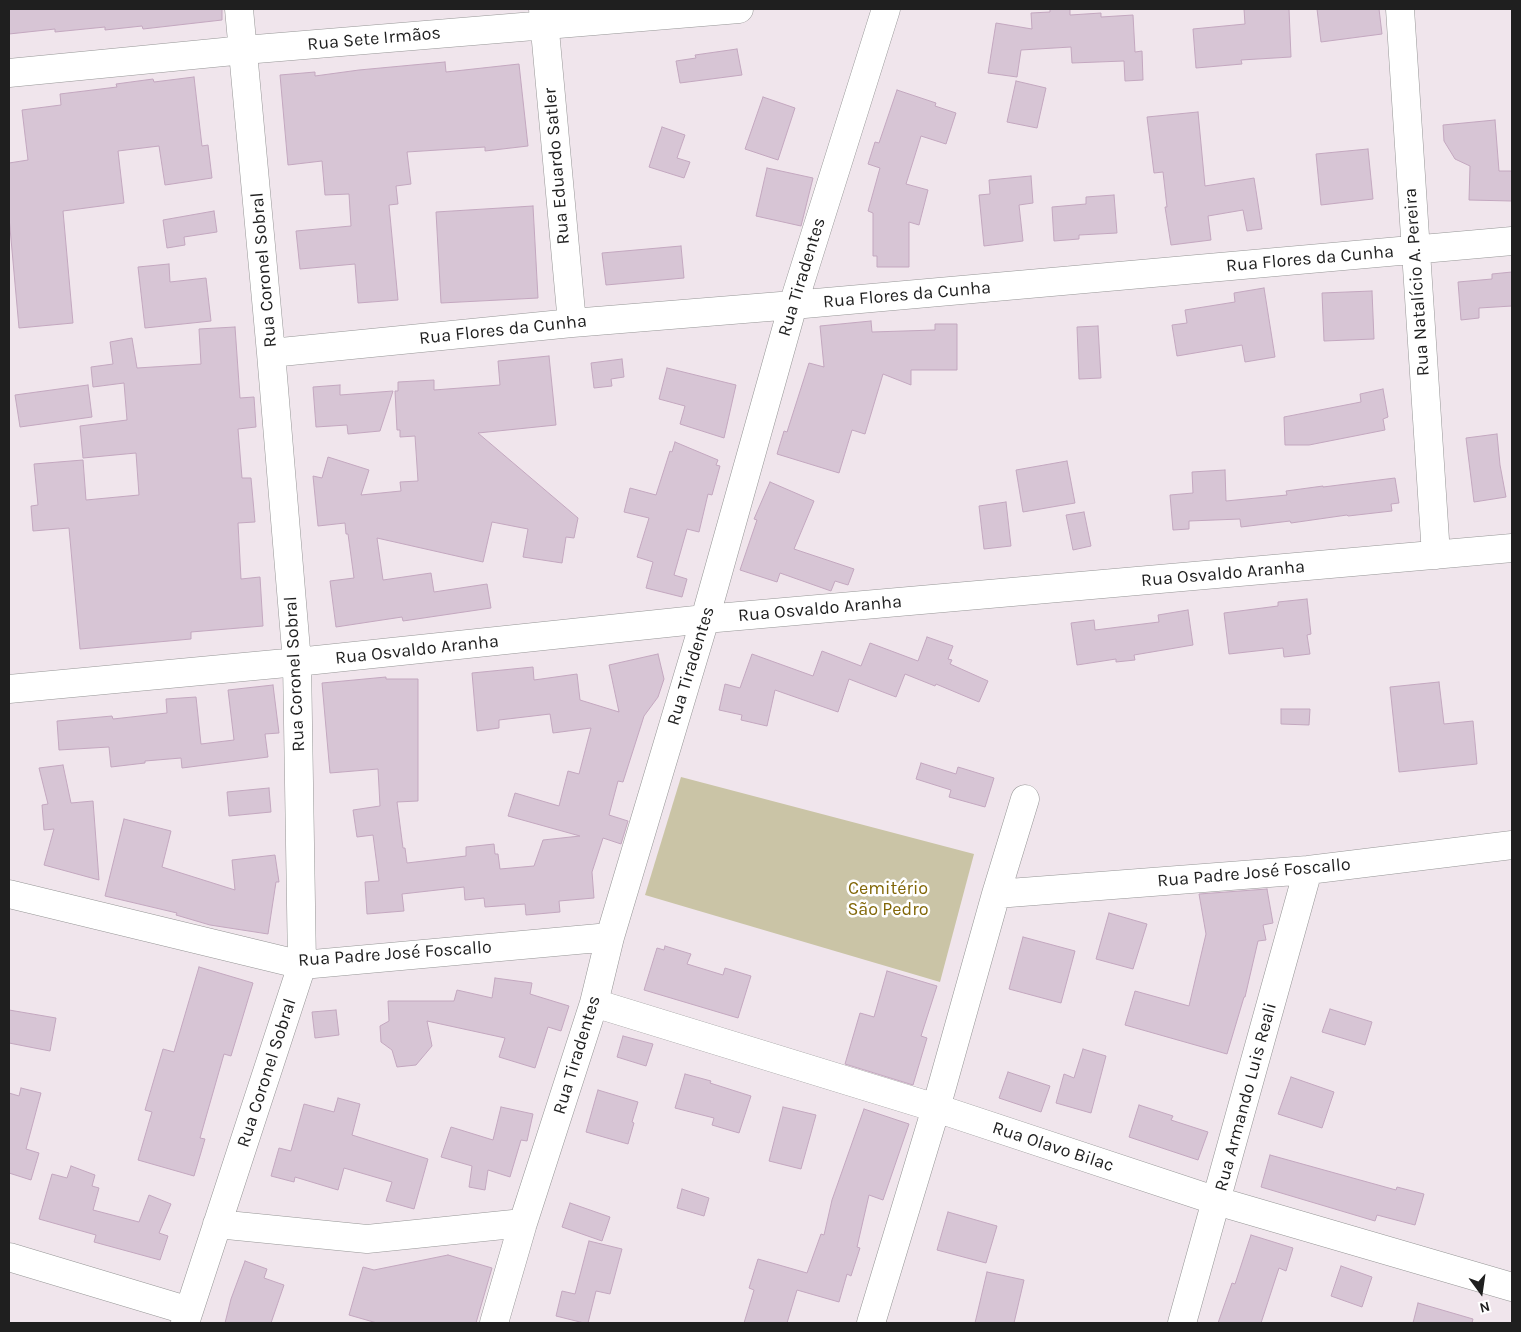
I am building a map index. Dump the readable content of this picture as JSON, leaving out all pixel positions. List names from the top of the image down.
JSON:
{
  "streets": {
    "street": [
      "Rua Sete Irmãos",
      "Rua Eduardo Satler",
      "Rua Flores da Cunha",
      "Rua Coronel Sobral",
      "Rua Tiradentes",
      "Rua Natalício A. Pereira",
      "Rua Osvaldo Aranha",
      "Rua Padre José Foscallo",
      "Rua Armando Luis Reali",
      "Rua Olavo Bilac"
    ]
  },
  "crossings": [
    ["Rua Sete Irmãos", "Rua Eduardo Satler"],
    ["Rua Sete Irmãos", "Rua Coronel Sobral"],
    ["Rua Eduardo Satler", "Rua Flores da Cunha"],
    ["Rua Flores da Cunha", "Rua Coronel Sobral"],
    ["Rua Flores da Cunha", "Rua Tiradentes"],
    ["Rua Flores da Cunha", "Rua Natalício A. Pereira"],
    ["Rua Coronel Sobral", "Rua Osvaldo Aranha"],
    ["Rua Coronel Sobral", "Rua Padre José Foscallo"],
    ["Rua Tiradentes", "Rua Osvaldo Aranha"],
    ["Rua Tiradentes", "Rua Padre José Foscallo"],
    ["Rua Tiradentes", "Rua Olavo Bilac"],
    ["Rua Natalício A. Pereira", "Rua Osvaldo Aranha"],
    ["Rua Padre José Foscallo", "Rua Armando Luis Reali"],
    ["Rua Armando Luis Reali", "Rua Olavo Bilac"]
  ],
  "parks": ["Cemitério São Pedro"],
  "north": "bottom"
}
